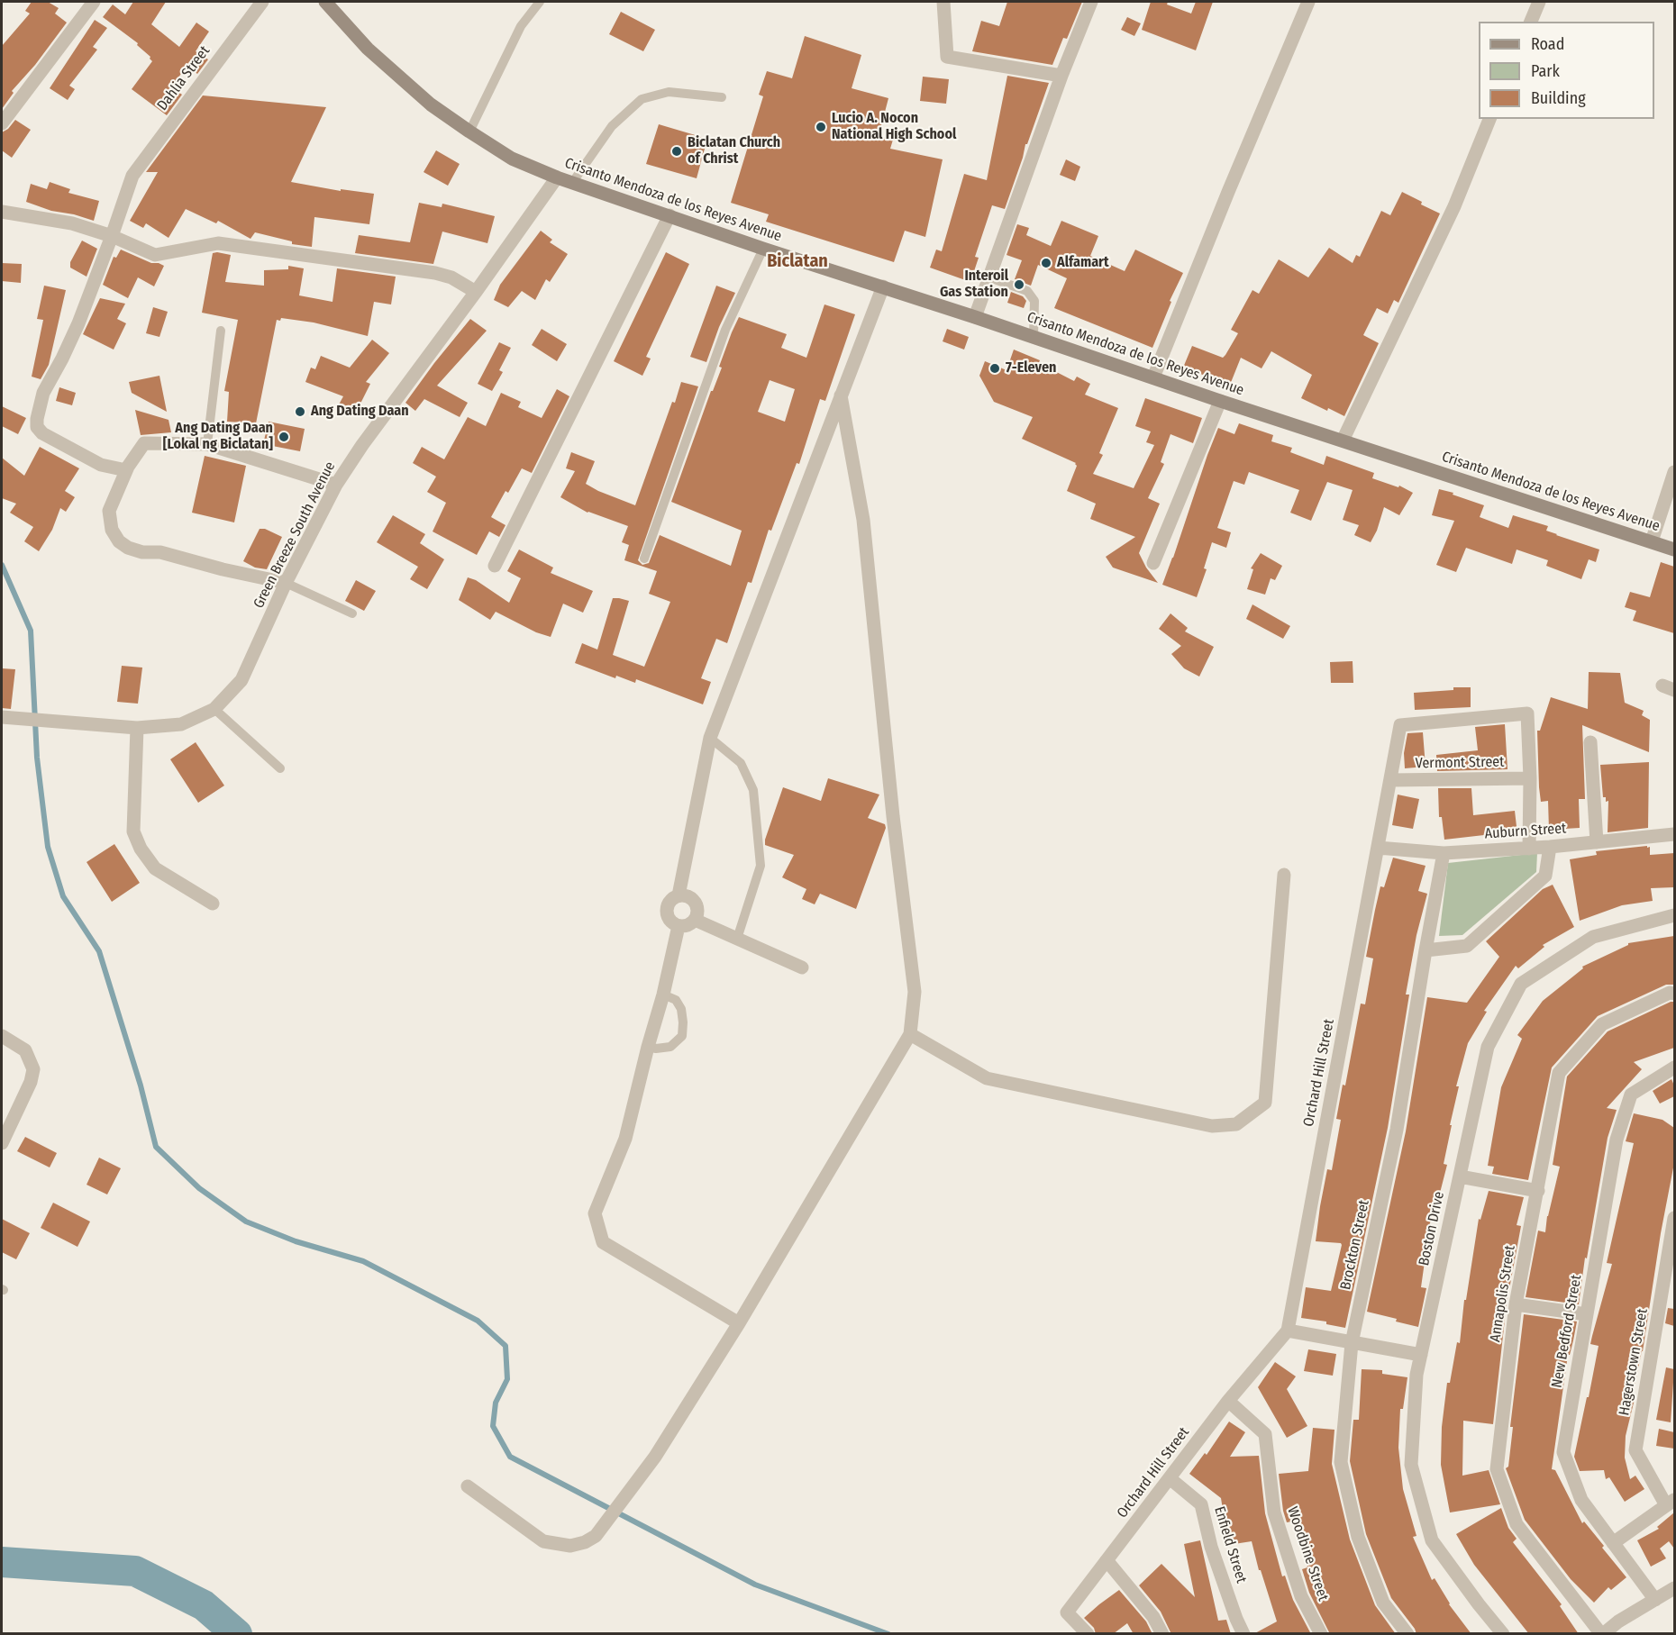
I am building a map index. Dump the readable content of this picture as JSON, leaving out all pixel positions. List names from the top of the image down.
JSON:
{
  "streets": {
    "main road": ["Crisanto Mendoza de los Reyes Avenue"],
    "street": [
      "Dahlia Street",
      "Green Breeze South Avenue",
      "Vermont Street",
      "Auburn Street",
      "Orchard Hill Street",
      "Boston Drive",
      "Brockton Street",
      "Annapolis Street",
      "New Bedford Street",
      "Hagerstown Street",
      "Enfield Street",
      "Woodbine Street"
    ]
  },
  "crossings": [
    ["Crisanto Mendoza de los Reyes Avenue", "Green Breeze South Avenue"],
    ["Vermont Street", "Orchard Hill Street"],
    ["Auburn Street", "Orchard Hill Street"],
    ["Auburn Street", "Brockton Street"],
    ["Orchard Hill Street", "Enfield Street"],
    ["Orchard Hill Street", "Woodbine Street"]
  ],
  "districts": ["Biclatan"],
  "places": [
    "Lucio A. Nocon National High School",
    "Biclatan Church of Christ",
    "Alfamart",
    "Interoil Gas Station",
    "7-Eleven",
    "Ang Dating Daan",
    "Ang Dating Daan [Lokal ng Biclatan]"
  ],
  "legend": ["Road", "Park", "Building"]
}
